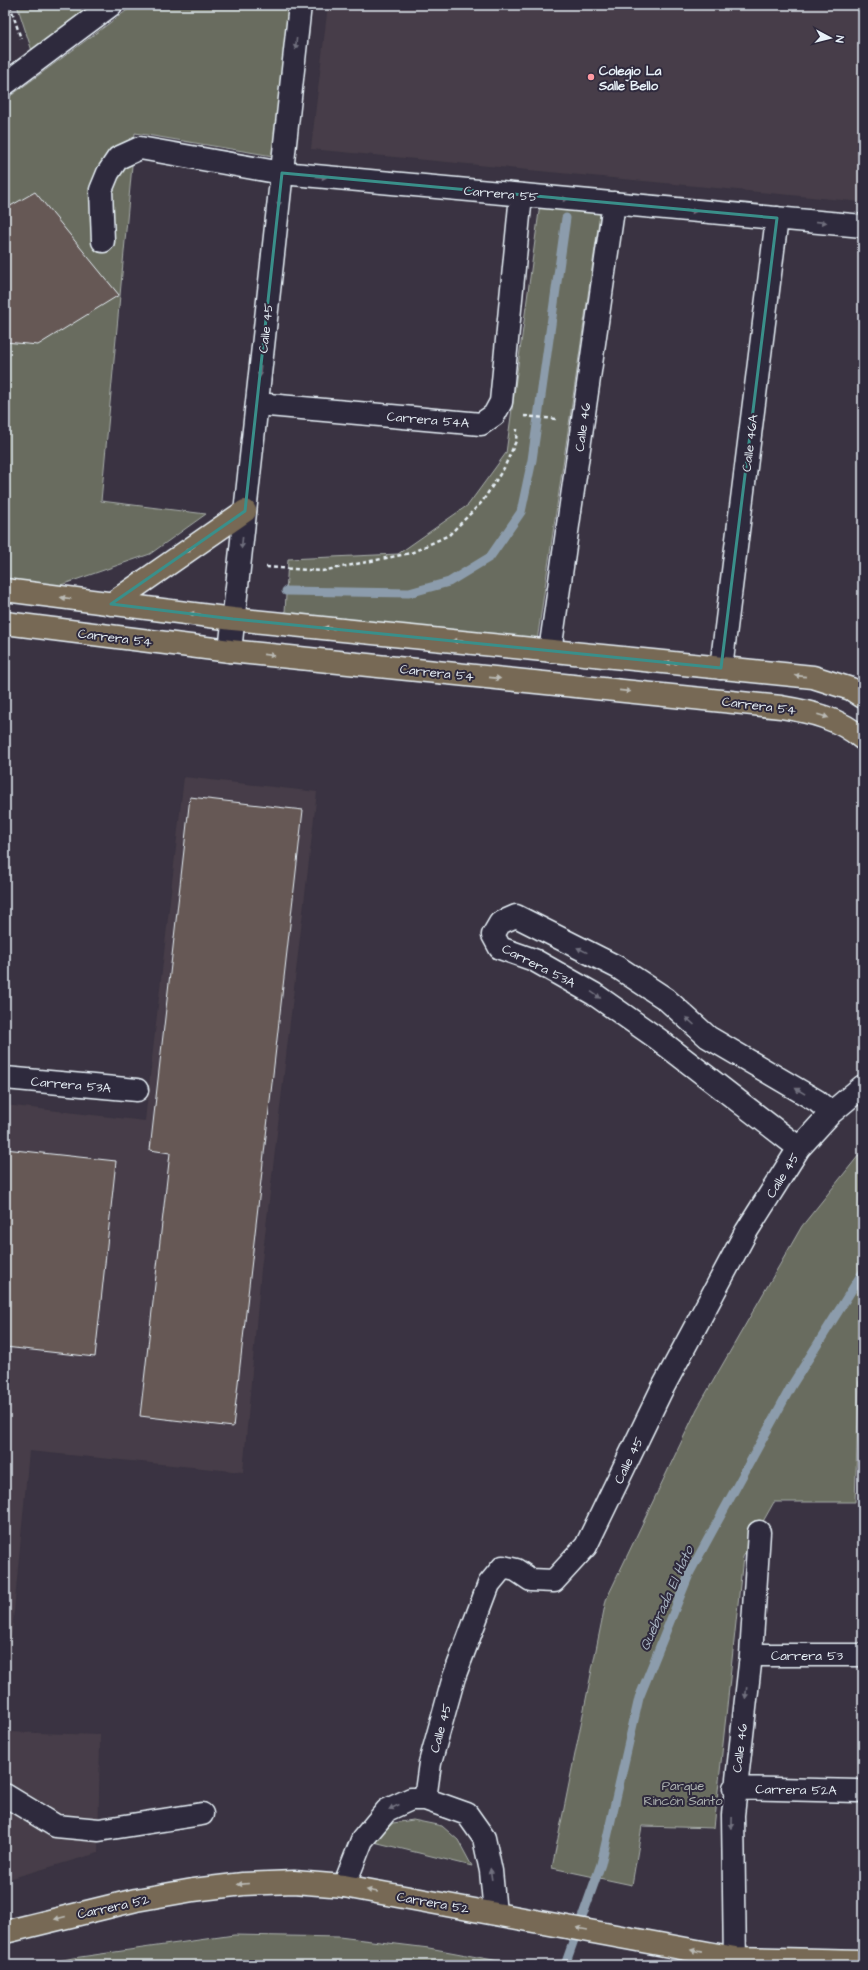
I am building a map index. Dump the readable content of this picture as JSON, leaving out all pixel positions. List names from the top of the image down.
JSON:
{
  "streets": {
    "main road": ["Carrera 54", "Carrera 52"],
    "street": [
      "Carrera 55",
      "Calle 45",
      "Carrera 54A",
      "Calle 46",
      "Calle 46A",
      "Carrera 53A",
      "Carrera 53",
      "Carrera 52A"
    ]
  },
  "crossings": [
    ["Carrera 55", "Calle 45"],
    ["Carrera 55", "Carrera 54A"],
    ["Carrera 55", "Calle 46"],
    ["Carrera 55", "Calle 46A"],
    ["Calle 45", "Carrera 54A"],
    ["Calle 45", "Carrera 54"],
    ["Calle 45", "Carrera 53A"],
    ["Calle 46", "Carrera 53"],
    ["Calle 46", "Carrera 52A"],
    ["Calle 46", "Carrera 52"]
  ],
  "one_way": ["Carrera 55", "Carrera 52"],
  "water": ["Quebrada El Hato"],
  "parks": ["Parque Rincón Santo"],
  "places": ["Colegio La Salle Bello"],
  "north": "right"
}
